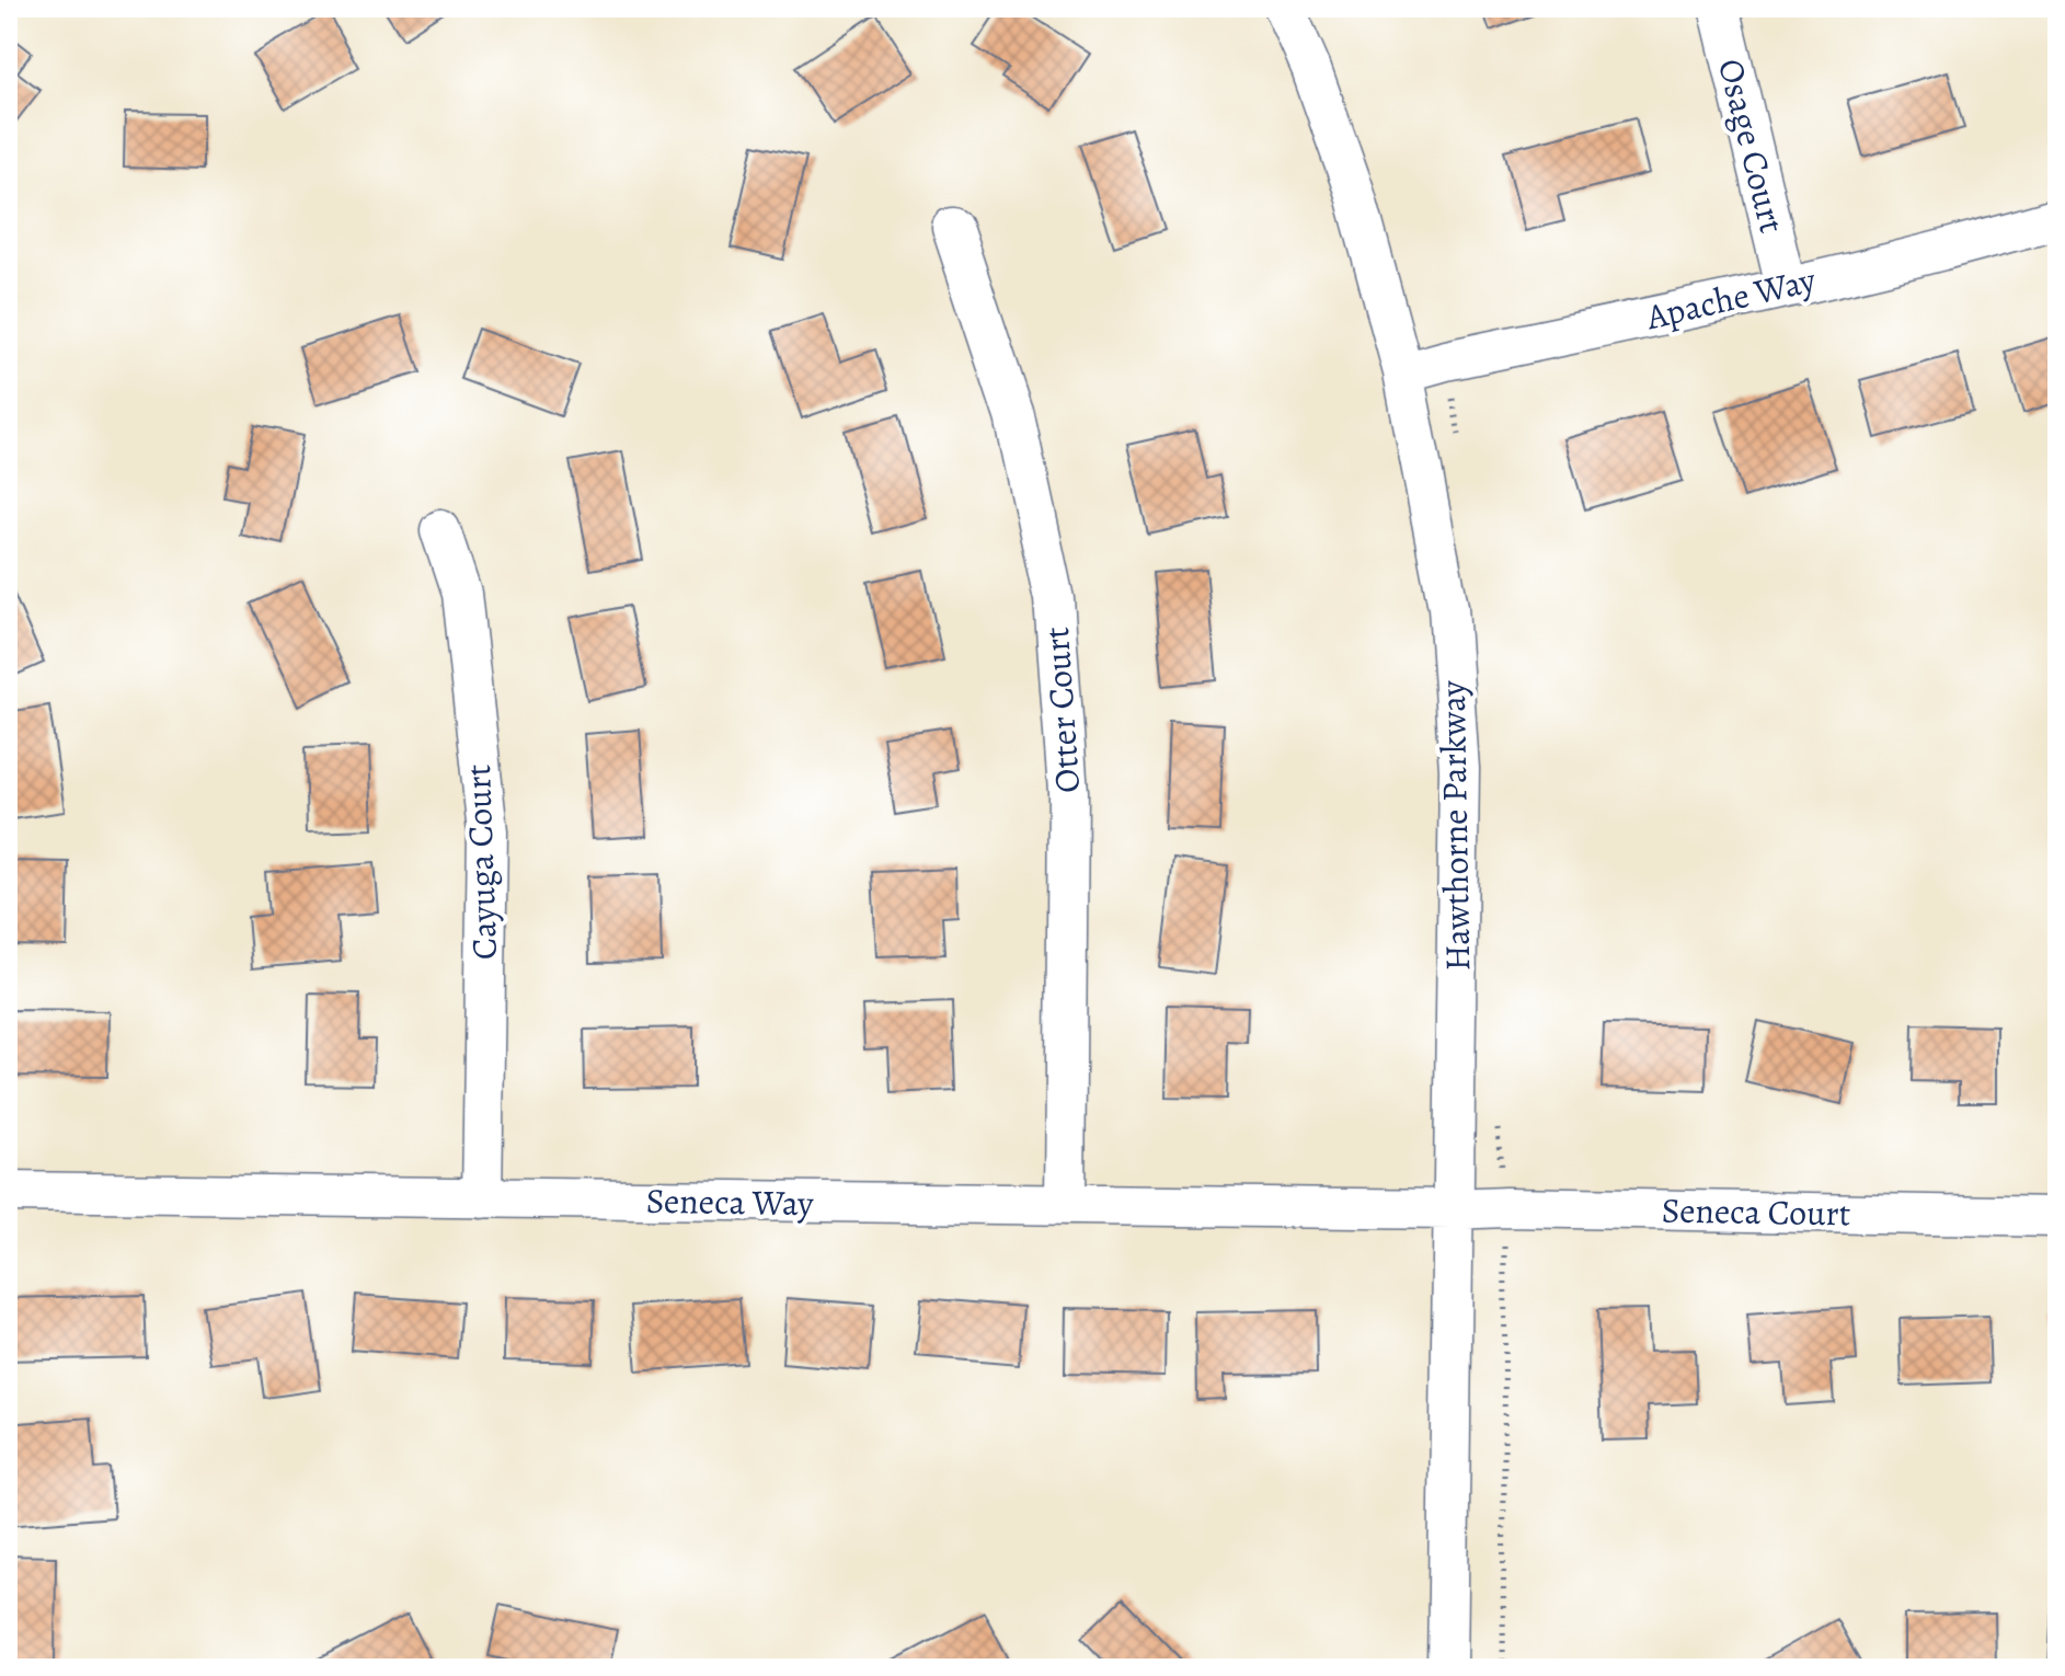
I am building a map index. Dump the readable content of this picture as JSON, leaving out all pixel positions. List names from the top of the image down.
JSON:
{
  "streets": {
    "street": [
      "Osage Court",
      "Apache Way",
      "Otter Court",
      "Hawthorne Parkway",
      "Cayuga Court",
      "Seneca Way",
      "Seneca Court"
    ]
  },
  "crossings": [
    ["Osage Court", "Apache Way"],
    ["Apache Way", "Hawthorne Parkway"],
    ["Otter Court", "Seneca Way"],
    ["Hawthorne Parkway", "Seneca Way"],
    ["Hawthorne Parkway", "Seneca Court"],
    ["Cayuga Court", "Seneca Way"],
    ["Seneca Way", "Seneca Court"]
  ]
}
